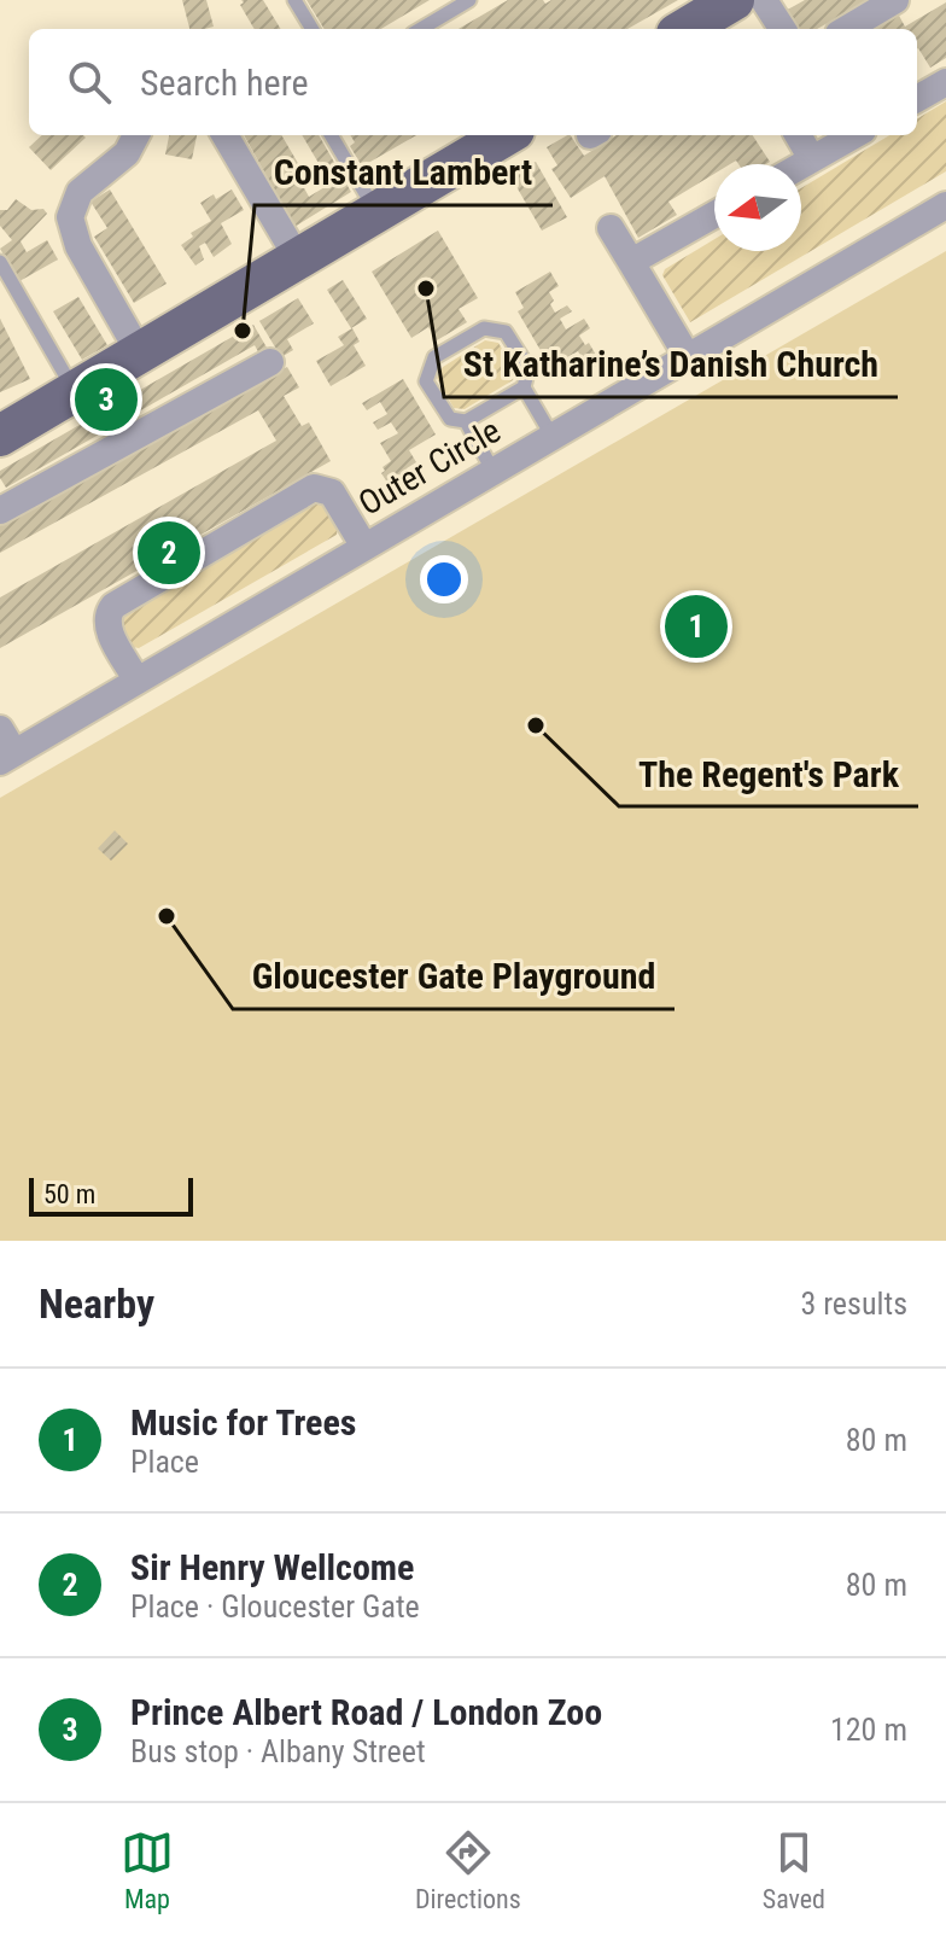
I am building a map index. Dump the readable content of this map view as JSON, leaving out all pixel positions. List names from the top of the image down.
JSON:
{
  "streets": {
    "street": ["Outer Circle"]
  },
  "places": [
    "St Katharine’s Danish Church",
    "Constant Lambert",
    "The Regent's Park",
    "Gloucester Gate Playground"
  ],
  "scale_bar": "50 m",
  "north": "left",
  "page": {
    "search": "Search here",
    "pins": ["3", "2", "1"],
    "scale": "50 m",
    "heading": ["Nearby", "3 results"],
    "list": [
      {
        "mark": "1",
        "name": "Music for Trees",
        "note": "Place",
        "value": "80 m"
      },
      {
        "mark": "2",
        "name": "Sir Henry Wellcome",
        "note": "Place · Gloucester Gate",
        "value": "80 m"
      },
      {
        "mark": "3",
        "name": "Prince Albert Road / London Zoo",
        "note": "Bus stop · Albany Street",
        "value": "120 m"
      }
    ],
    "nav": ["Map", "Directions", "Saved"]
  }
}
